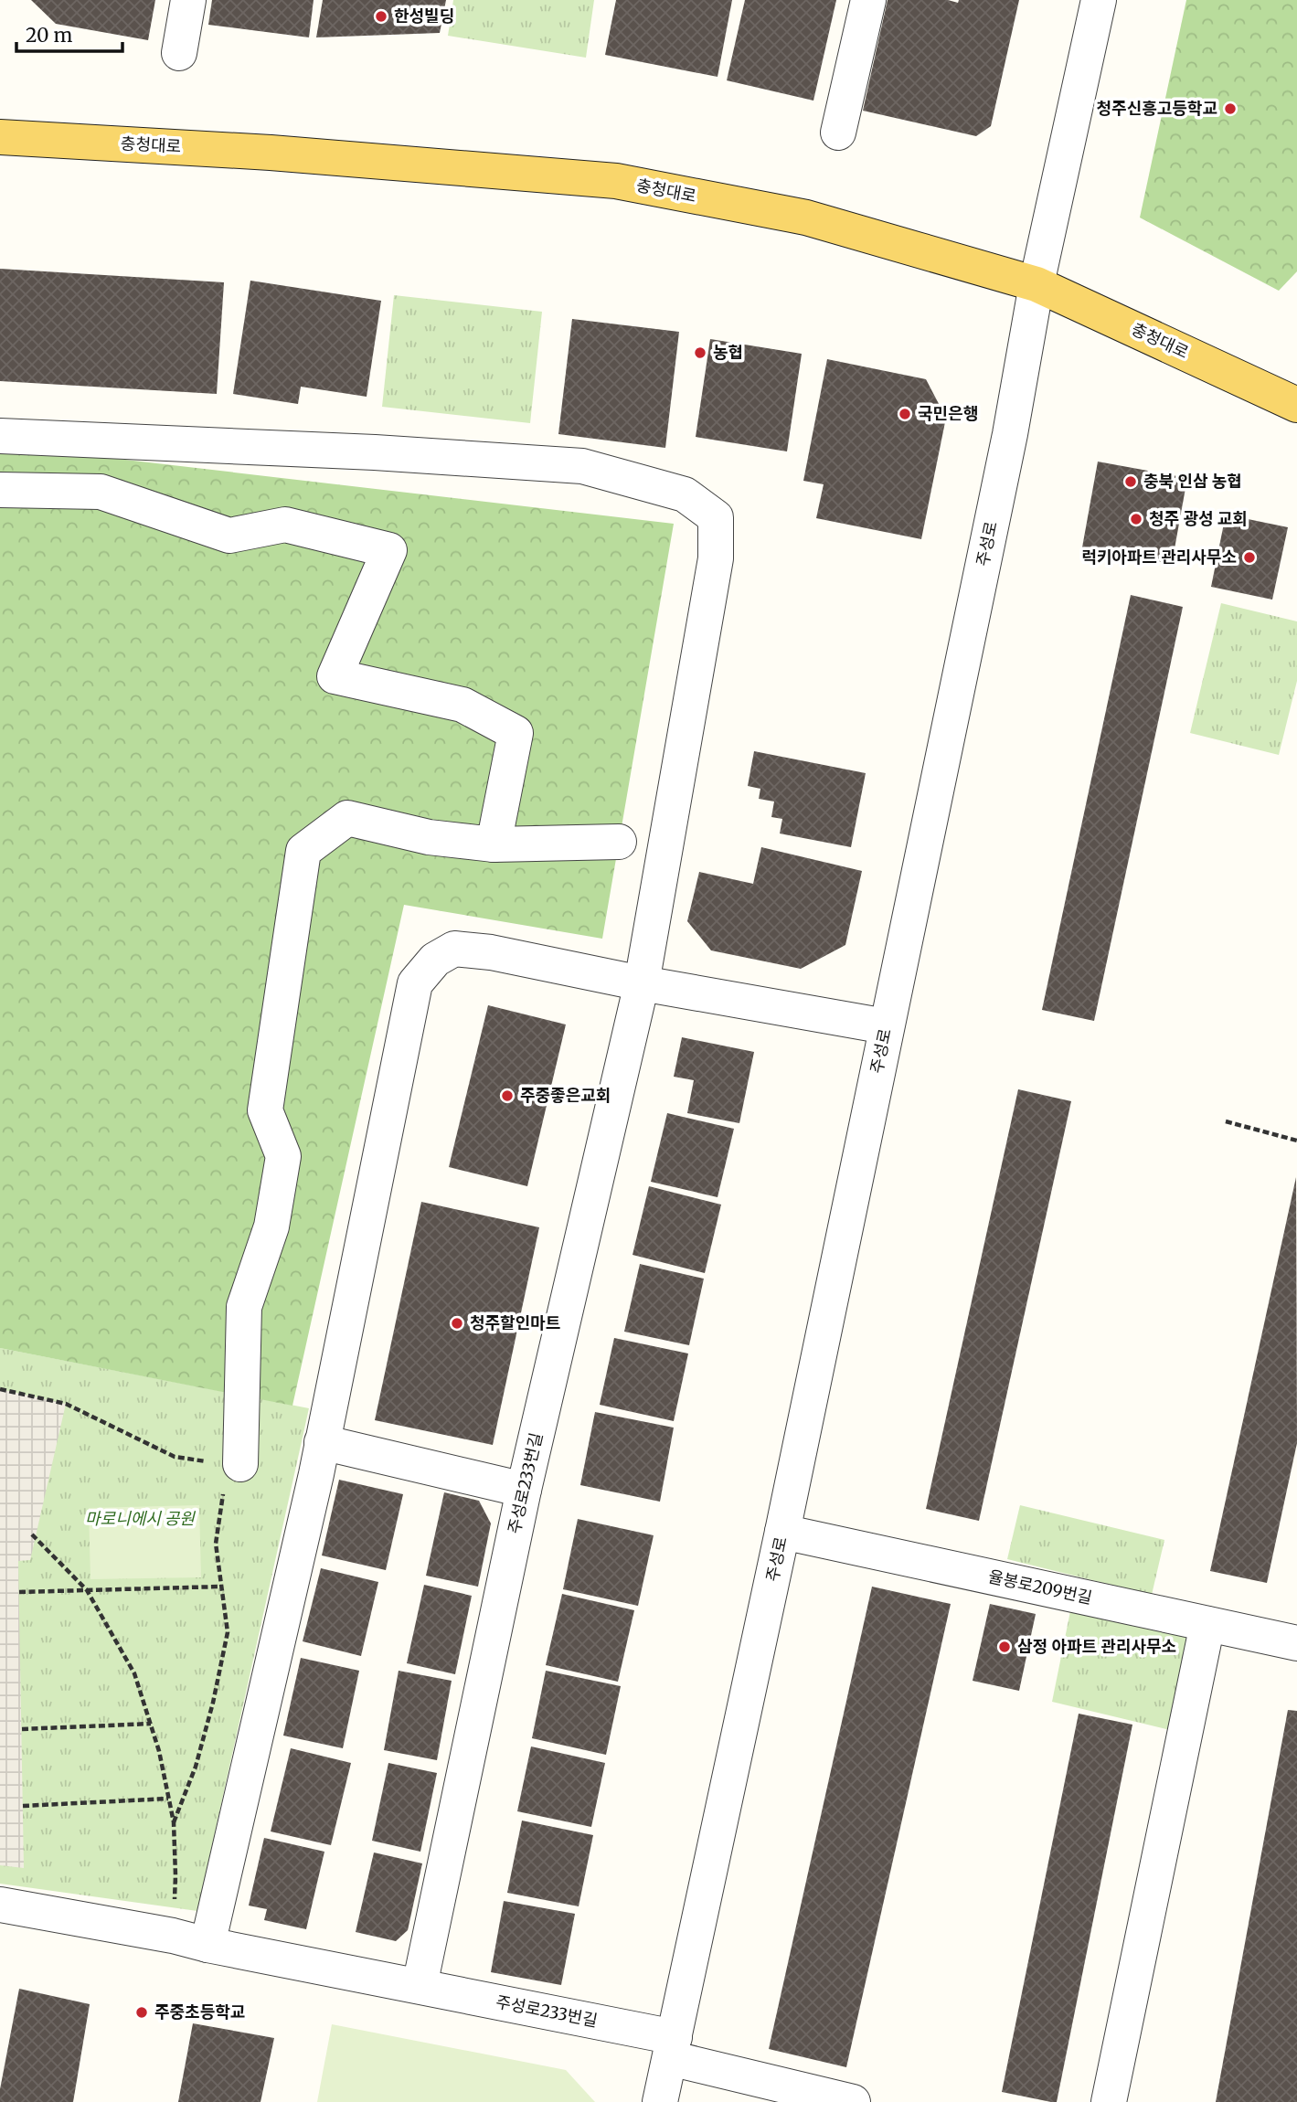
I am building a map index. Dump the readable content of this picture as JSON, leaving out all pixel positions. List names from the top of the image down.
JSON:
{
  "streets": {
    "main road": ["충청대로"],
    "street": ["주성로", "주성로233번길", "율봉로209번길"]
  },
  "crossings": [
    ["충청대로", "주성로"],
    ["주성로", "주성로233번길"],
    ["주성로", "율봉로209번길"]
  ],
  "parks": ["마로니에시 공원"],
  "places": [
    "한성빌딩",
    "청주신흥고등학교",
    "농협",
    "국민은행",
    "충북 인삼 농협",
    "청주 광성 교회",
    "럭키아파트 관리사무소",
    "주중좋은교회",
    "청주할인마트",
    "삼정 아파트 관리사무소",
    "주중초등학교"
  ],
  "scale_bar": "20 m"
}
